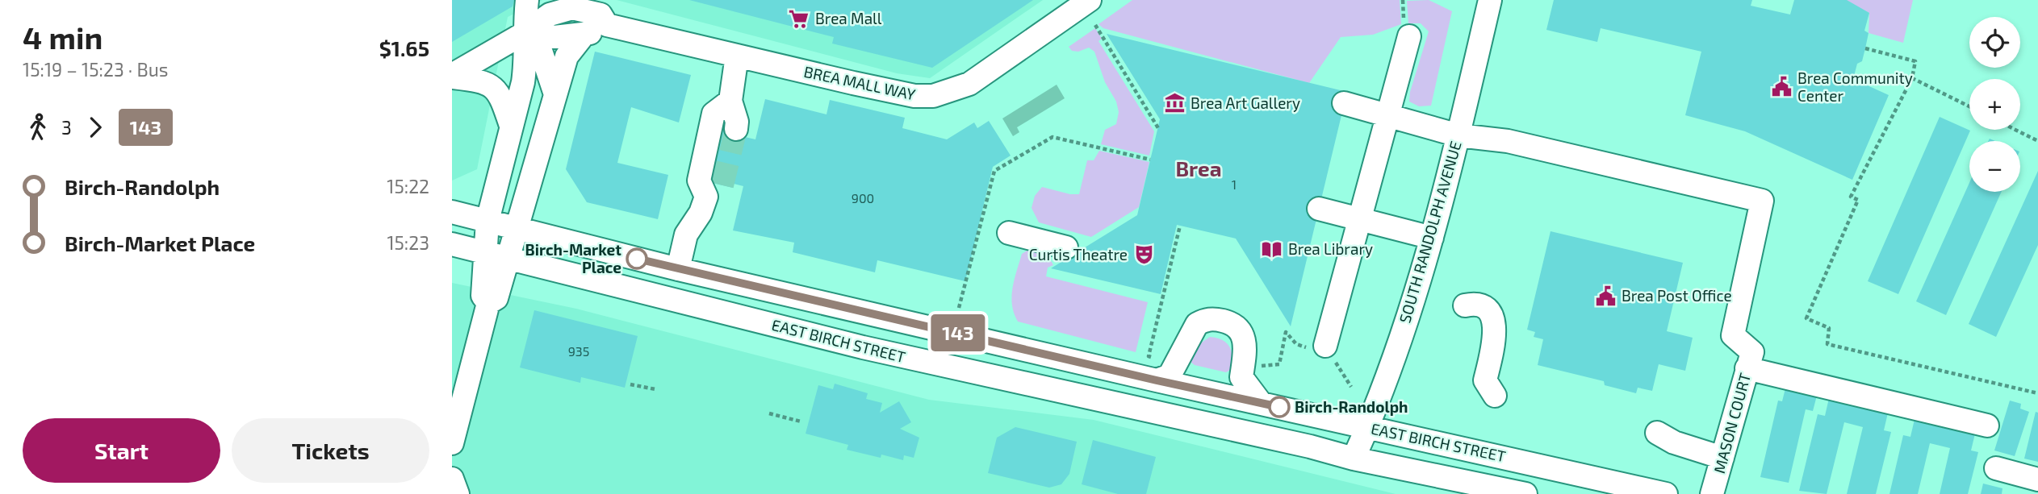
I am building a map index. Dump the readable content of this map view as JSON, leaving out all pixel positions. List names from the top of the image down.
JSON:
{
  "streets": {
    "street": [
      "BREA MALL WAY",
      "SOUTH RANDOLPH AVENUE",
      "EAST BIRCH STREET",
      "MASON COURT"
    ]
  },
  "crossings": [
    ["SOUTH RANDOLPH AVENUE", "EAST BIRCH STREET"]
  ],
  "districts": ["Brea"],
  "places": {
    "supermarket": ["Brea Mall"],
    "public building": ["Brea Community Center", "Brea Post Office"],
    "museum": ["Brea Art Gallery"],
    "library": ["Brea Library"],
    "theatre": ["Curtis Theatre"],
    "other": ["Birch-Market Place", "Birch-Randolph"]
  },
  "lines": ["bus line 143"],
  "house_numbers": ["1", "900", "935"],
  "page": {
    "heading": ["4 min", "15:19 – 15:23 · Bus", "$1.65"],
    "on_map": "143",
    "map_buttons": ["+", "−"],
    "legs": ["3", "143"],
    "list": [
      {
        "name": "Birch-Randolph",
        "value": "15:22"
      },
      {
        "name": "Birch-Market Place",
        "value": "15:23"
      }
    ],
    "buttons": ["Start", "Tickets"]
  }
}
